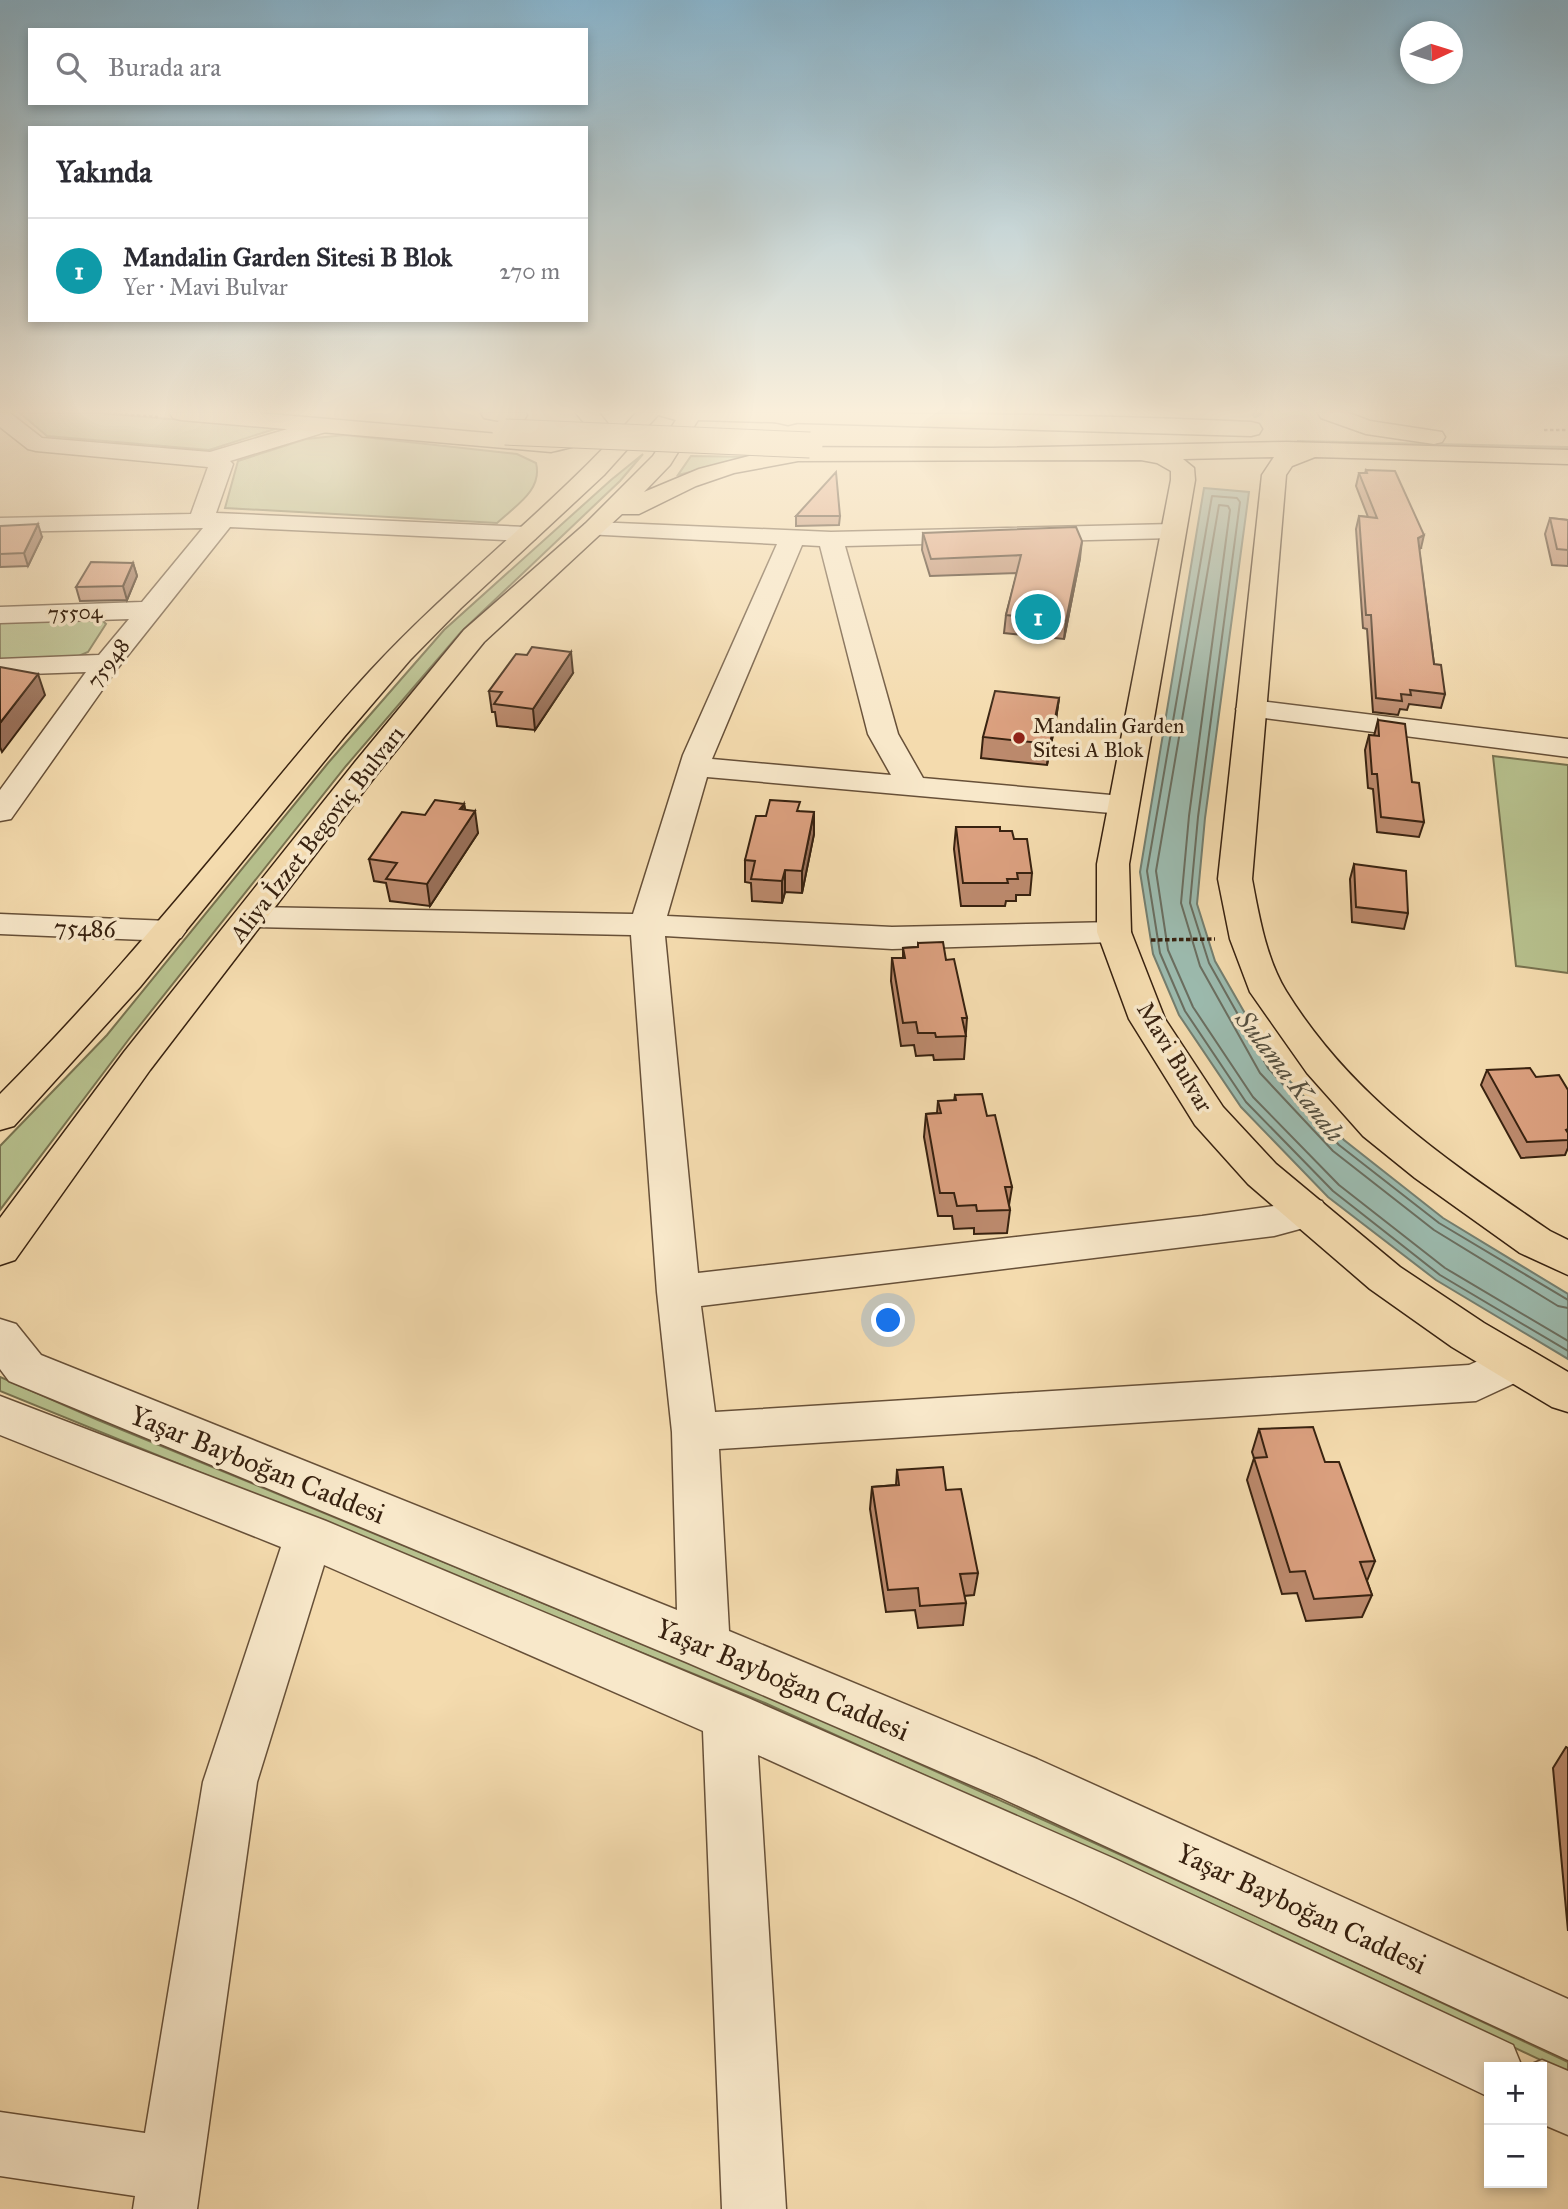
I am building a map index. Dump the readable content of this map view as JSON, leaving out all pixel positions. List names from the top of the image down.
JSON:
{
  "streets": {
    "main road": ["Aliya İzzet Begoviç Bulvarı", "Mavi Bulvar"],
    "street": [
      "75504",
      "75948",
      "75486",
      "Yaşar Bayboğan Caddesi"
    ]
  },
  "crossings": [
    ["75504", "75948"],
    ["Aliya İzzet Begoviç Bulvarı", "75486"]
  ],
  "water": ["Sulama Kanalı"],
  "places": ["Mandalin Garden Sitesi A Blok"],
  "north": "right",
  "page": {
    "search": "Burada ara",
    "heading": "Yakında",
    "list": [
      {
        "mark": "1",
        "name": "Mandalin Garden Sitesi B Blok",
        "note": "Yer · Mavi Bulvar",
        "value": "270 m"
      }
    ],
    "pins": "1",
    "map_buttons": ["+", "−"]
  }
}
